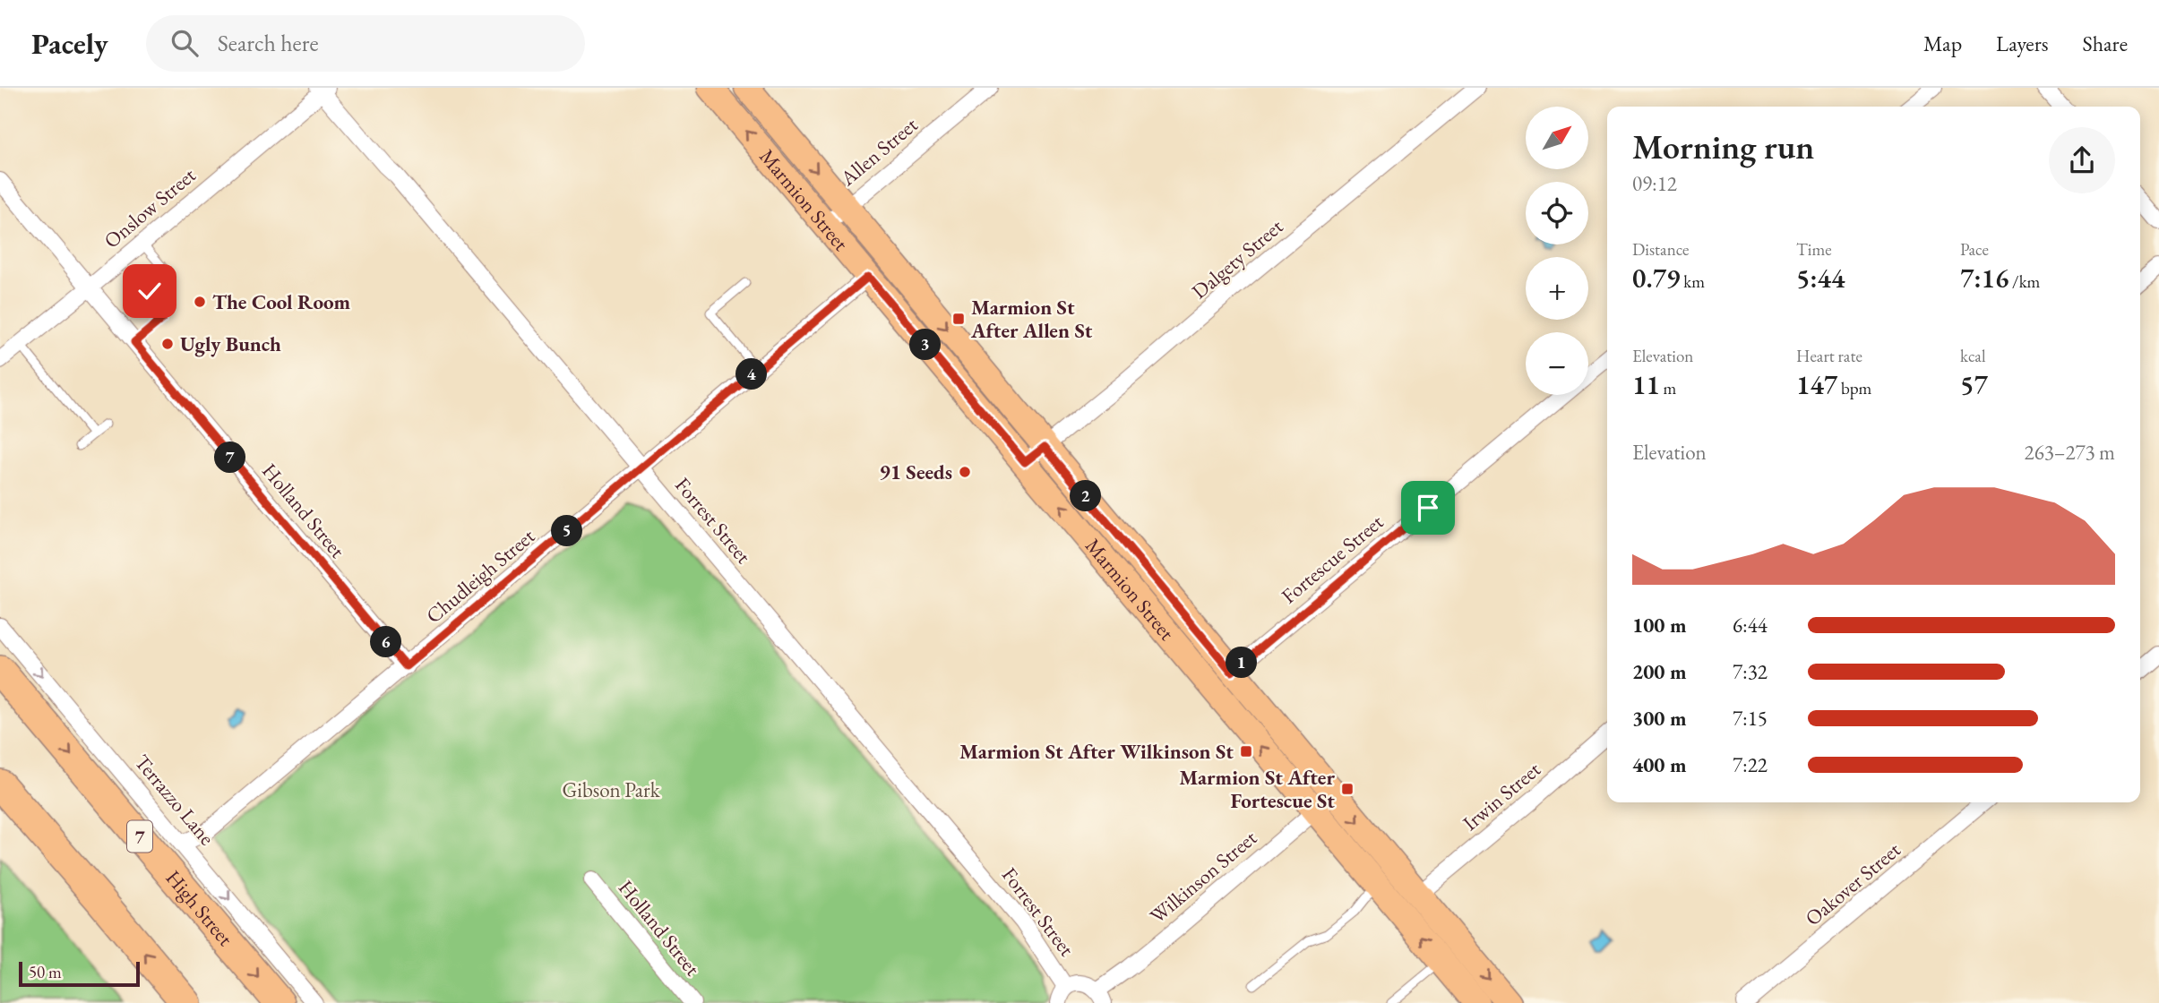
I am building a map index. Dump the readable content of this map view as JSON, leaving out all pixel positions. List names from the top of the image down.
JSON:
{
  "streets": {
    "highway": ["7", "High Street"],
    "main road": ["Marmion Street"],
    "street": [
      "Allen Street",
      "Onslow Street",
      "Dalgety Street",
      "Holland Street",
      "Forrest Street",
      "Fortescue Street",
      "Chudleigh Street",
      "Irwin Street",
      "Terrazzo Lane",
      "Wilkinson Street",
      "Oakover Street"
    ]
  },
  "crossings": [
    ["Allen Street", "Marmion Street"],
    ["Marmion Street", "Dalgety Street"],
    ["Marmion Street", "Fortescue Street"],
    ["Marmion Street", "Chudleigh Street"],
    ["Marmion Street", "Irwin Street"],
    ["Marmion Street", "Wilkinson Street"],
    ["Onslow Street", "Holland Street"],
    ["Onslow Street", "Forrest Street"],
    ["Holland Street", "Chudleigh Street"],
    ["Forrest Street", "Chudleigh Street"],
    ["Chudleigh Street", "Terrazzo Lane"]
  ],
  "one_way": ["Terrazzo Lane"],
  "parks": ["Gibson Park"],
  "places": {
    "other": ["The Cool Room", "Ugly Bunch", "91 Seeds"],
    "transit": ["Marmion St After Allen St", "Marmion St After Wilkinson St", "Marmion St After Fortescue St"]
  },
  "scale_bar": "50 m",
  "north": "top right",
  "page": {
    "header": "Pacely",
    "search": "Search here",
    "nav": ["Map", "Layers", "Share"],
    "map_buttons": ["+", "−"],
    "heading": ["Morning run", "09:12"],
    "stats": [
      ["Distance", "0.79 km"],
      ["Time", "5:44"],
      ["Pace", "7:16 /km"],
      ["Elevation", "11 m"],
      ["Heart rate", "147 bpm"],
      ["kcal", "57"]
    ],
    "pins": [
      "3",
      "4",
      "7",
      "2",
      "5",
      "6",
      "1"
    ],
    "chart": ["Elevation", "263–273 m"],
    "list": [
      {
        "name": "100 m",
        "note": "6:44"
      },
      {
        "name": "200 m",
        "note": "7:32"
      },
      {
        "name": "300 m",
        "note": "7:15"
      },
      {
        "name": "400 m",
        "note": "7:22"
      }
    ],
    "scale": "50 m"
  }
}
